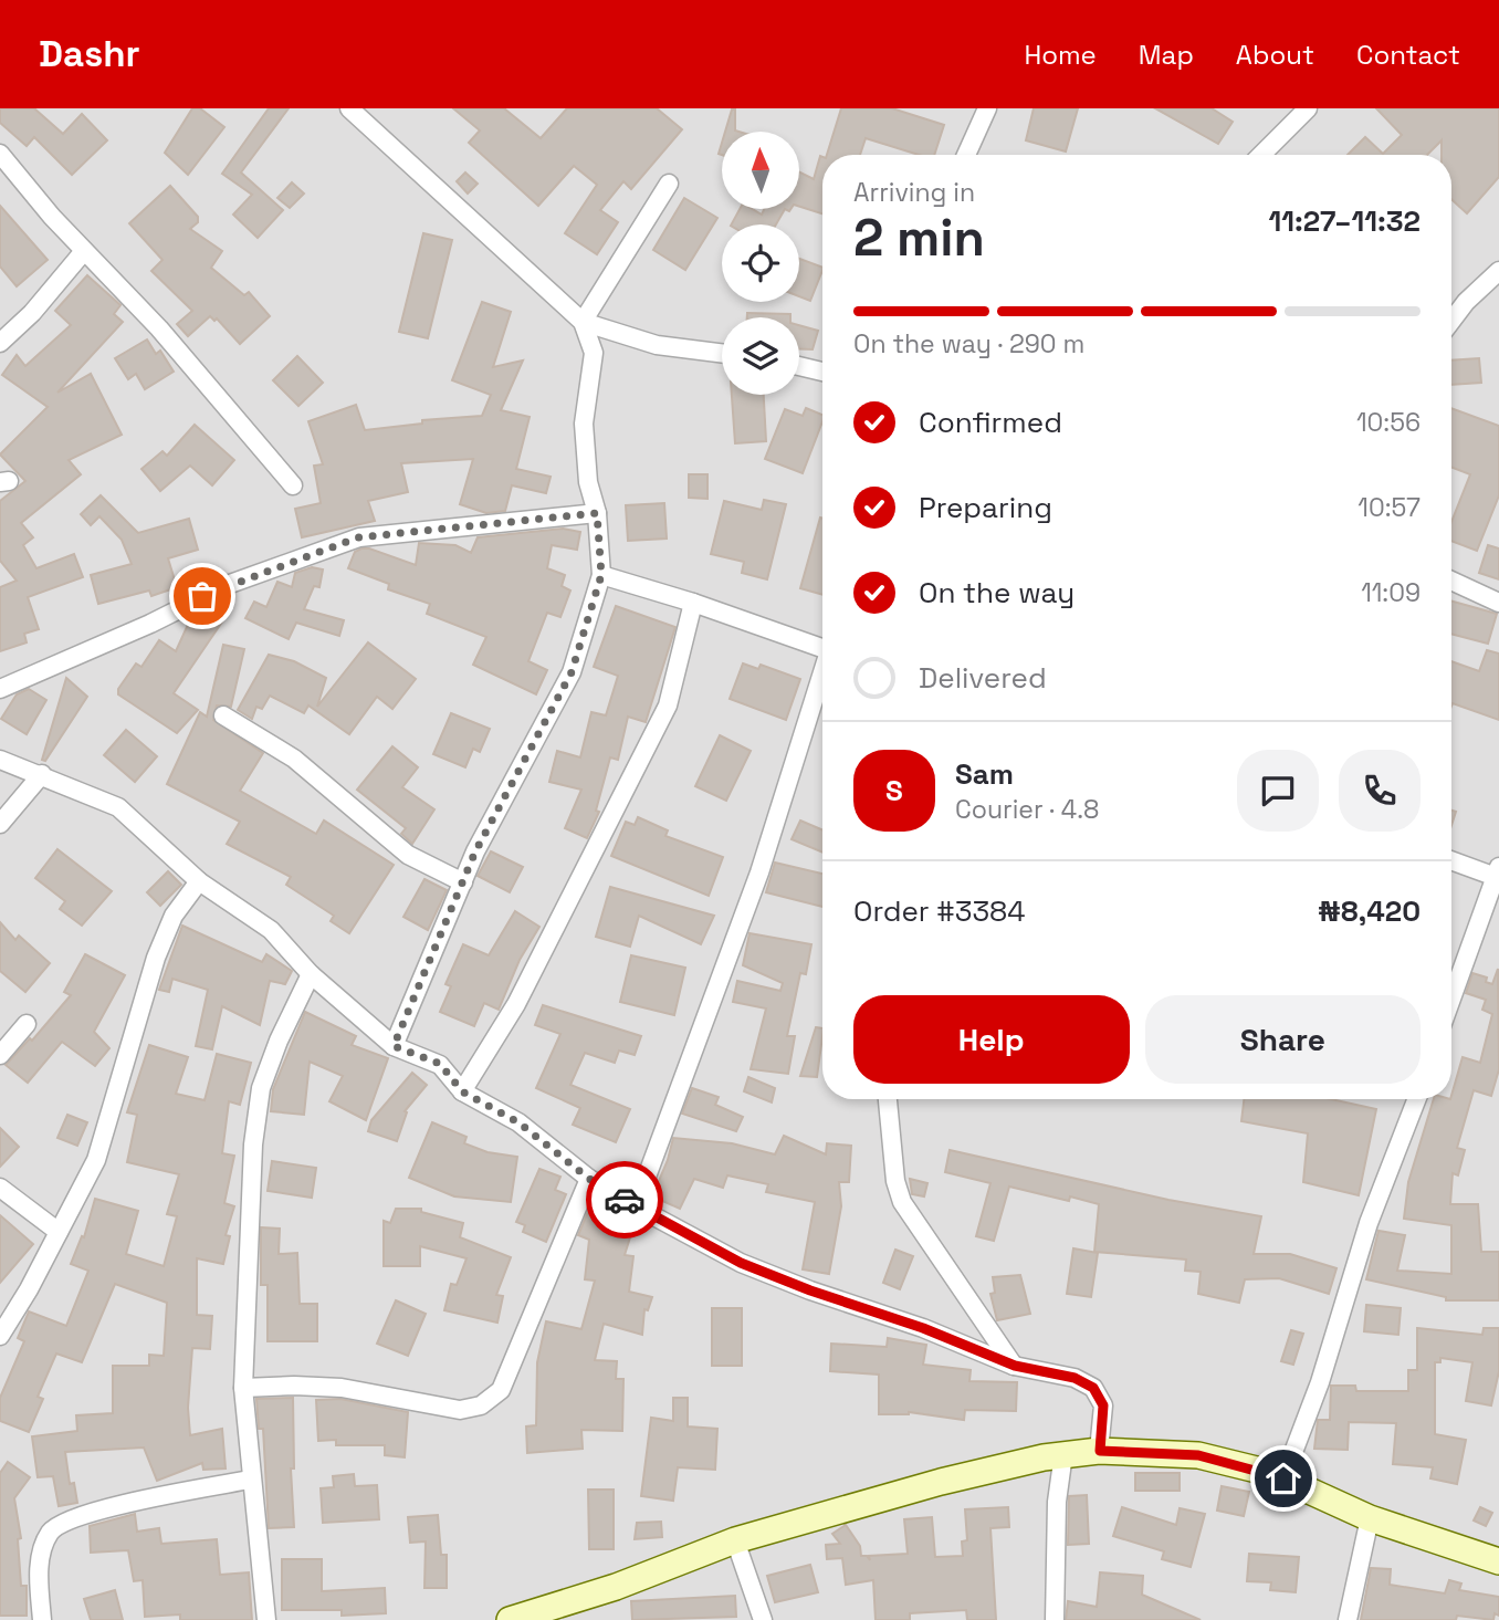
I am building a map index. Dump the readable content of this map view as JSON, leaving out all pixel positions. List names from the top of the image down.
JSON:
{
  "north": "top",
  "page": {
    "header": "Dashr",
    "nav": [
      "Home",
      "Map",
      "About",
      "Contact"
    ],
    "heading": ["2 min", "Arriving in", "11:27–11:32"],
    "panel": [
      "Sam",
      "Courier · 4.8",
      "Order #3384",
      "₦8,420"
    ],
    "bar": "On the way · 290 m",
    "list": [
      ["Confirmed", "10:56"],
      ["Preparing", "10:57"],
      ["On the way", "11:09"],
      "Delivered"
    ],
    "round": "S",
    "buttons": ["Help", "Share"]
  }
}
